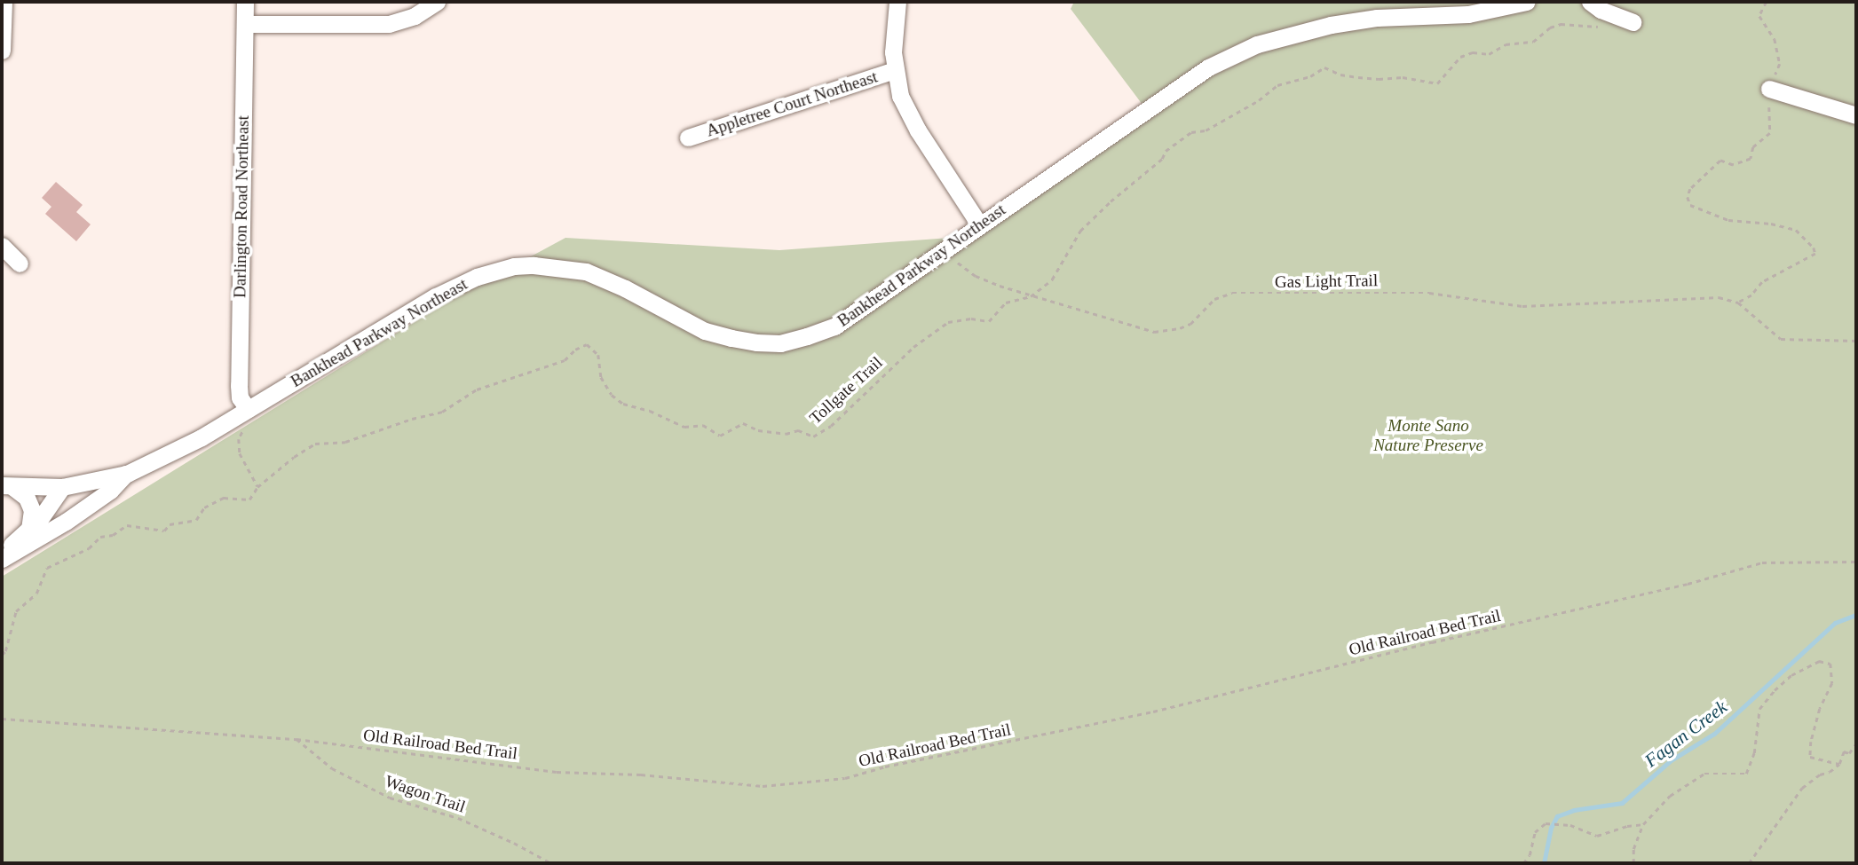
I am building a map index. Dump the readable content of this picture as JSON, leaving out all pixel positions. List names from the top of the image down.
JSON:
{
  "streets": {
    "street": ["Appletree Court Northeast", "Darlington Road Northeast", "Bankhead Parkway Northeast"],
    "path": [
      "Gas Light Trail",
      "Tollgate Trail",
      "Old Railroad Bed Trail",
      "Wagon Trail"
    ]
  },
  "crossings": [
    ["Darlington Road Northeast", "Bankhead Parkway Northeast"],
    ["Bankhead Parkway Northeast", "Gas Light Trail"],
    ["Gas Light Trail", "Tollgate Trail"],
    ["Old Railroad Bed Trail", "Wagon Trail"]
  ],
  "water": ["Fagan Creek"],
  "parks": ["Monte Sano Nature Preserve"]
}
